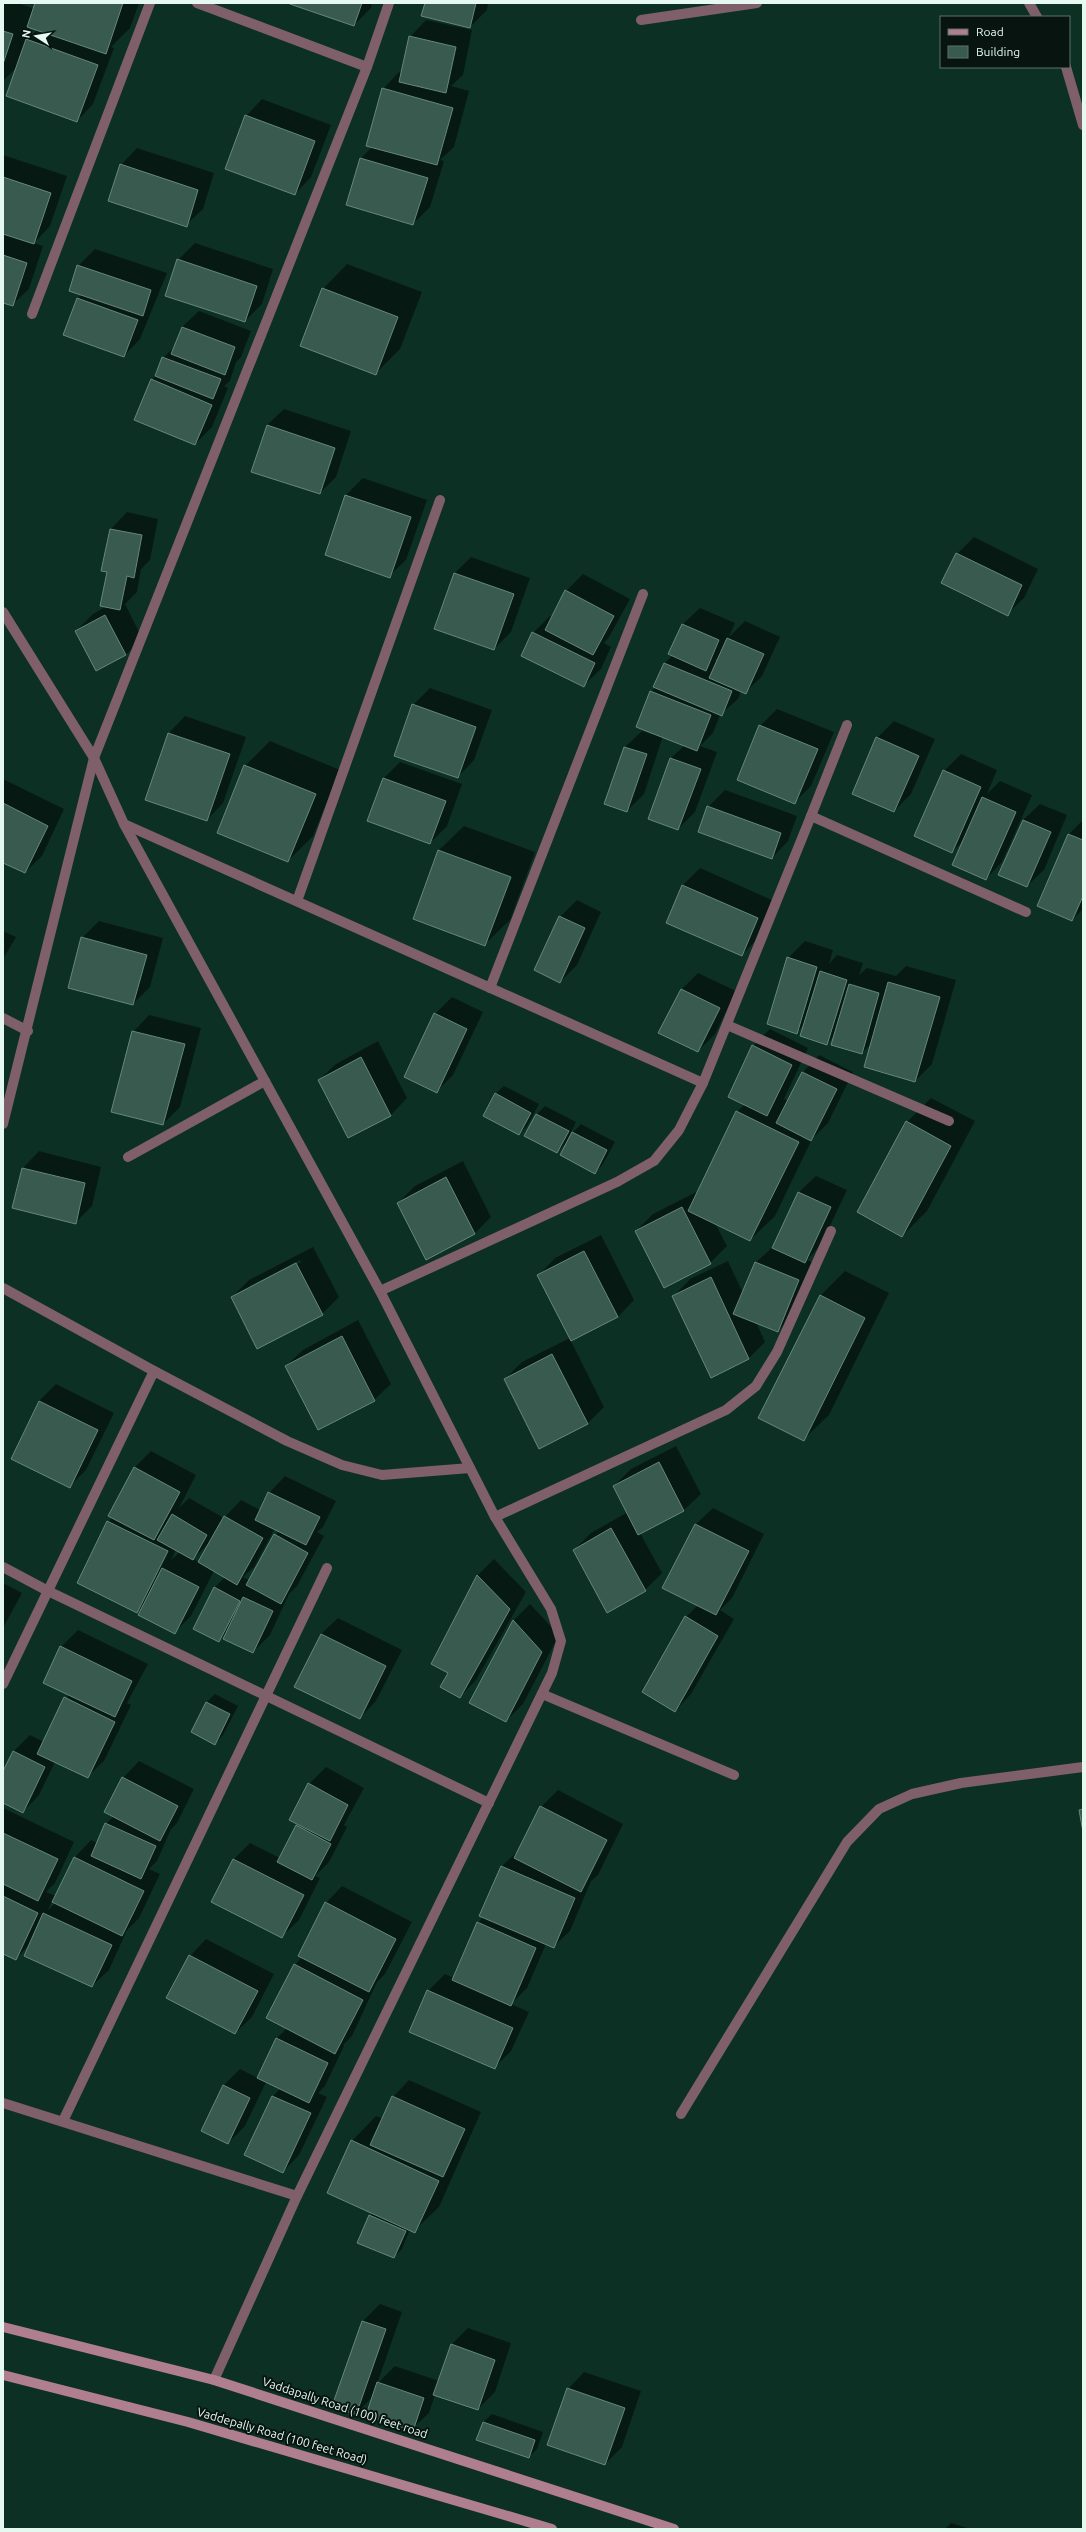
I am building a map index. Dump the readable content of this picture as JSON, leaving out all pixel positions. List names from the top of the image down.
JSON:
{
  "streets": {
    "main road": ["Vaddapally Road (100) feet road", "Vaddepally Road (100 feet Road)"]
  },
  "legend": ["Road", "Building"],
  "north": "left"
}
